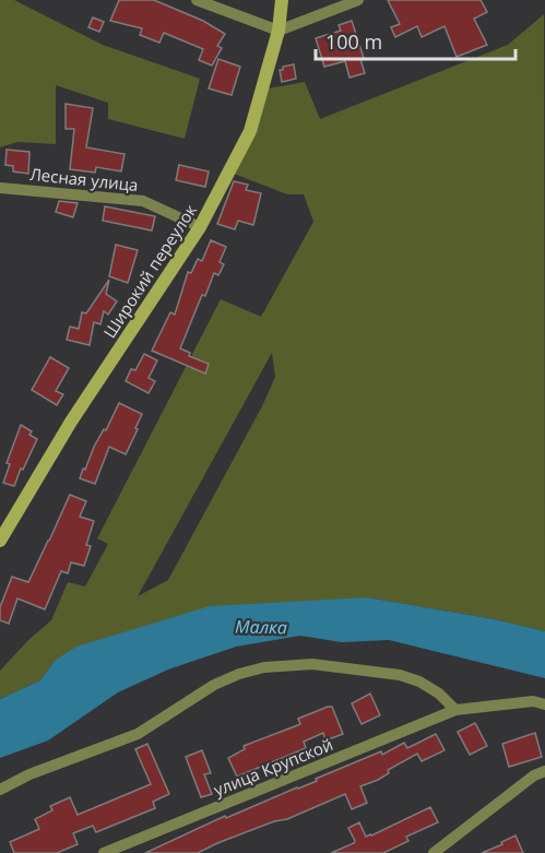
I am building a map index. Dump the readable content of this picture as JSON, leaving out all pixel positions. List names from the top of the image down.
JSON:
{
  "streets": {
    "street": ["Лесная улица", "Широкий переулок", "улица Крупской"]
  },
  "crossings": [
    ["Лесная улица", "Широкий переулок"]
  ],
  "water": ["Малка"],
  "scale_bar": "100 m"
}
